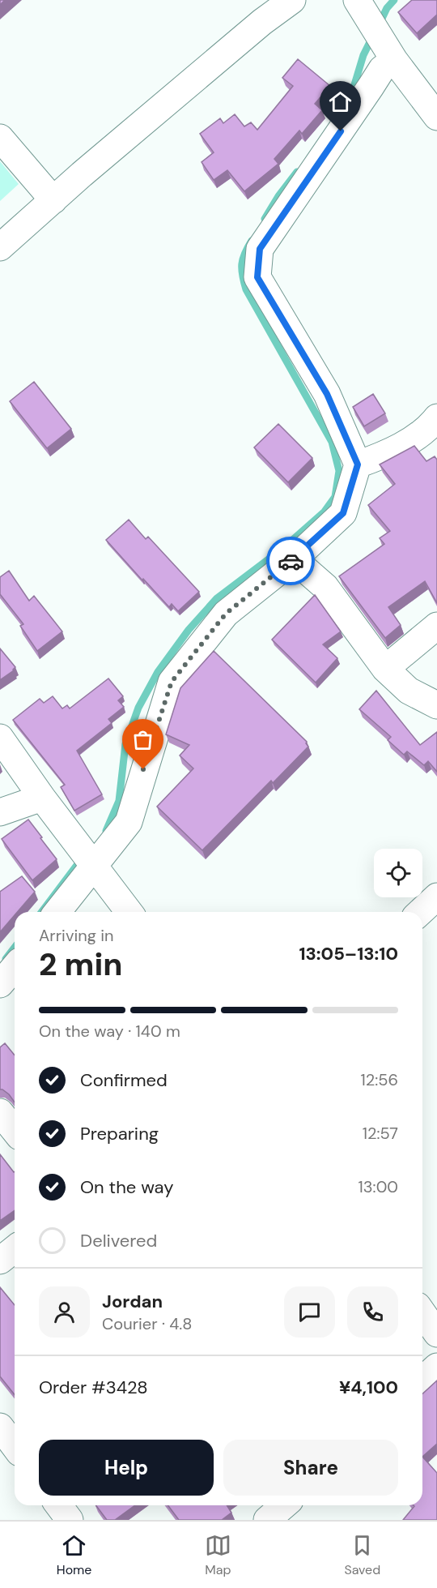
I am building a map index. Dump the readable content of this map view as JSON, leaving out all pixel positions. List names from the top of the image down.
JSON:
{
  "page": {
    "heading": ["2 min", "Arriving in", "13:05–13:10"],
    "panel": [
      "Jordan",
      "Courier · 4.8",
      "Order #3428",
      "¥4,100"
    ],
    "bar": "On the way · 140 m",
    "list": [
      ["Confirmed", "12:56"],
      ["Preparing", "12:57"],
      ["On the way", "13:00"],
      "Delivered"
    ],
    "buttons": ["Help", "Share"],
    "tabs": ["Home", "Map", "Saved"]
  }
}
